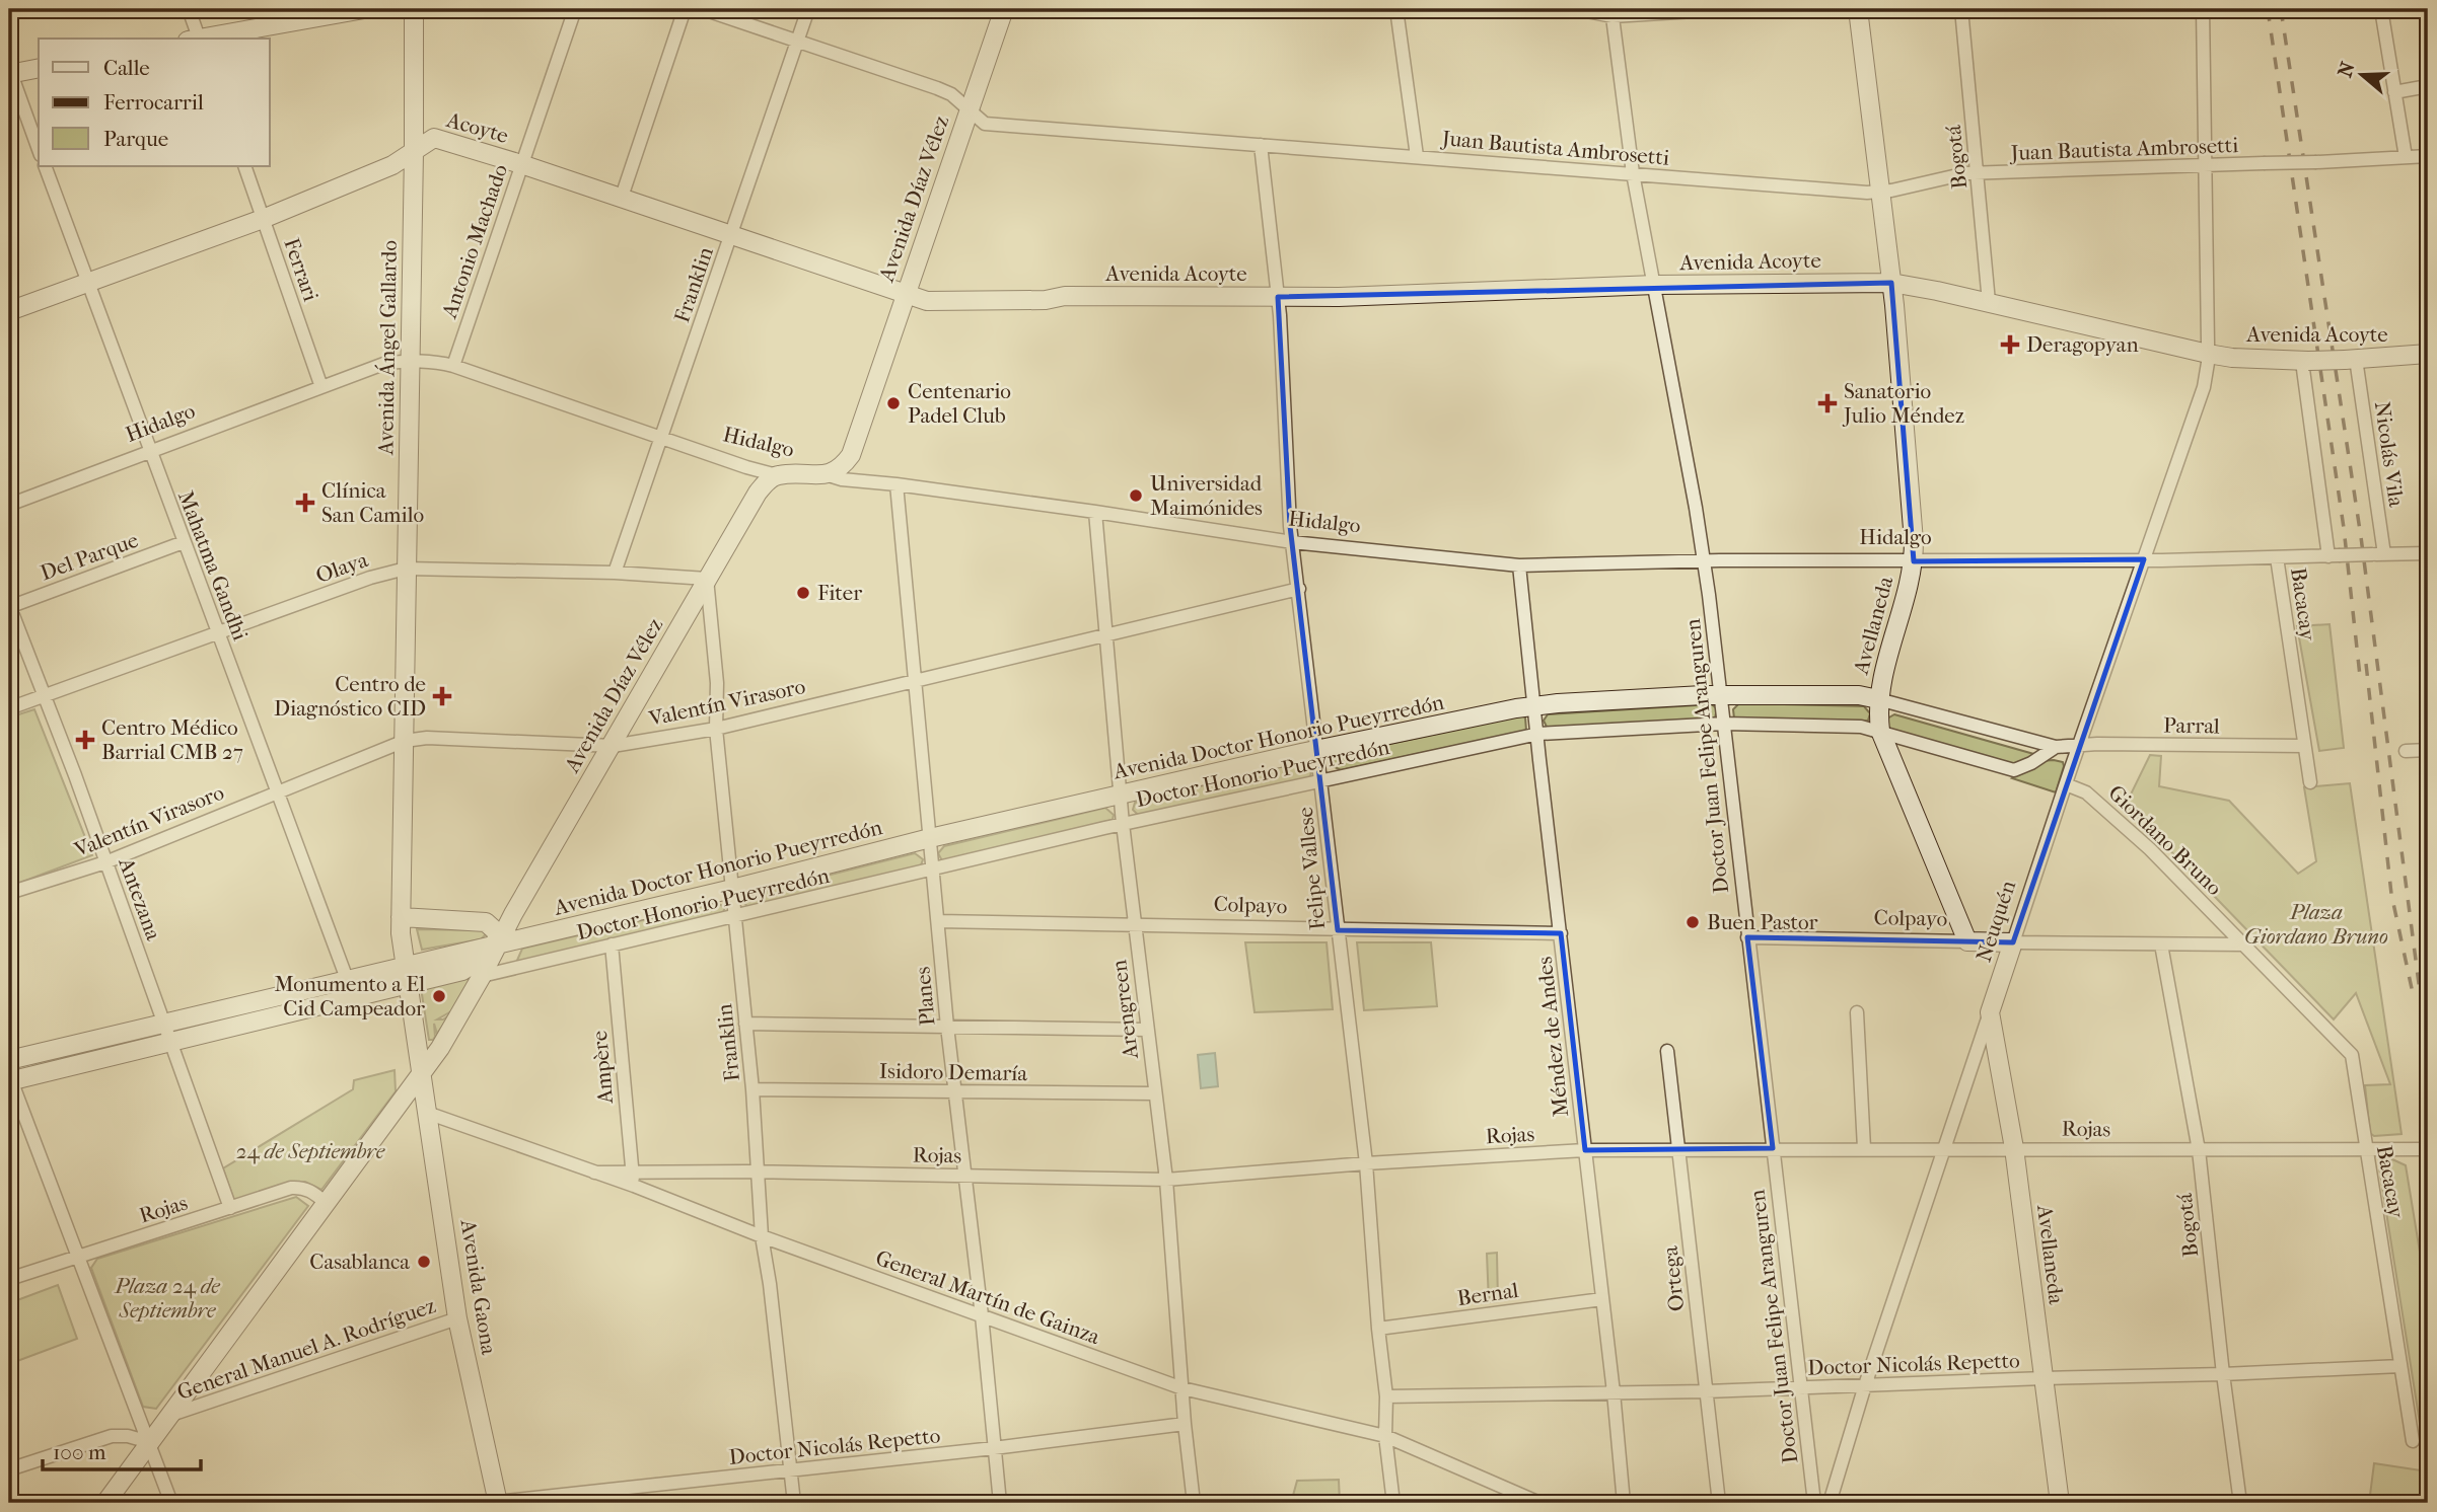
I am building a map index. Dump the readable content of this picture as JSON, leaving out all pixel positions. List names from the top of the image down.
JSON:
{
  "streets": {
    "main road": [
      "Acoyte",
      "Avenida Díaz Vélez",
      "Avenida Acoyte",
      "Avenida Ángel Gallardo",
      "Hidalgo",
      "Avellaneda",
      "Avenida Doctor Honorio Pueyrredón",
      "Colpayo",
      "Neuquén",
      "Avenida Gaona"
    ],
    "street": [
      "Juan Bautista Ambrosetti",
      "Bogotá",
      "Antonio Machado",
      "Ferrari",
      "Franklin",
      "Nicolás Vila",
      "Del Parque",
      "Mahatma Gandhi",
      "Olaya",
      "Bacacay",
      "Valentín Virasoro",
      "Parral",
      "Doctor Juan Felipe Aranguren",
      "Doctor Honorio Pueyrredón",
      "Giordano Bruno",
      "Felipe Vallese",
      "Antezana",
      "Planes",
      "Arengreen",
      "Méndez de Andes",
      "Ampère",
      "Isidoro Demaría",
      "Rojas",
      "Ortega",
      "Bernal",
      "General Martín de Gainza",
      "General Manuel A. Rodríguez",
      "Doctor Nicolás Repetto"
    ]
  },
  "crossings": [
    ["Acoyte", "Avenida Díaz Vélez"],
    ["Acoyte", "Antonio Machado"],
    ["Acoyte", "Avenida Acoyte"],
    ["Acoyte", "Ferrari"],
    ["Acoyte", "Franklin"],
    ["Acoyte", "Avenida Ángel Gallardo"],
    ["Acoyte", "Mahatma Gandhi"],
    ["Juan Bautista Ambrosetti", "Bogotá"],
    ["Juan Bautista Ambrosetti", "Avenida Díaz Vélez"],
    ["Juan Bautista Ambrosetti", "Franklin"],
    ["Juan Bautista Ambrosetti", "Avellaneda"],
    ["Juan Bautista Ambrosetti", "Doctor Juan Felipe Aranguren"],
    ["Juan Bautista Ambrosetti", "Felipe Vallese"],
    ["Juan Bautista Ambrosetti", "Neuquén"],
    ["Bogotá", "Avenida Acoyte"],
    ["Bogotá", "Colpayo"],
    ["Bogotá", "Rojas"],
    ["Bogotá", "Doctor Nicolás Repetto"],
    ["Avenida Díaz Vélez", "Avenida Acoyte"],
    ["Avenida Díaz Vélez", "Franklin"],
    ["Avenida Díaz Vélez", "Hidalgo"],
    ["Avenida Díaz Vélez", "Olaya"],
    ["Avenida Díaz Vélez", "Valentín Virasoro"],
    ["Avenida Díaz Vélez", "Avenida Doctor Honorio Pueyrredón"],
    ["Antonio Machado", "Hidalgo"],
    ["Avenida Acoyte", "Nicolás Vila"],
    ["Avenida Acoyte", "Avellaneda"],
    ["Avenida Acoyte", "Doctor Juan Felipe Aranguren"],
    ["Avenida Acoyte", "Felipe Vallese"],
    ["Avenida Acoyte", "Neuquén"],
    ["Ferrari", "Hidalgo"],
    ["Franklin", "Hidalgo"],
    ["Franklin", "Olaya"],
    ["Franklin", "Valentín Virasoro"],
    ["Franklin", "Avenida Doctor Honorio Pueyrredón"],
    ["Franklin", "Doctor Honorio Pueyrredón"],
    ["Franklin", "Isidoro Demaría"],
    ["Franklin", "Rojas"],
    ["Franklin", "General Martín de Gainza"],
    ["Franklin", "Doctor Nicolás Repetto"],
    ["Avenida Ángel Gallardo", "Hidalgo"],
    ["Avenida Ángel Gallardo", "Olaya"],
    ["Avenida Ángel Gallardo", "Valentín Virasoro"],
    ["Avenida Ángel Gallardo", "Avenida Doctor Honorio Pueyrredón"],
    ["Avenida Ángel Gallardo", "Avenida Gaona"],
    ["Hidalgo", "Nicolás Vila"],
    ["Hidalgo", "Mahatma Gandhi"],
    ["Hidalgo", "Bacacay"],
    ["Hidalgo", "Avellaneda"],
    ["Hidalgo", "Doctor Juan Felipe Aranguren"],
    ["Hidalgo", "Felipe Vallese"],
    ["Hidalgo", "Neuquén"],
    ["Hidalgo", "Planes"],
    ["Hidalgo", "Arengreen"],
    ["Hidalgo", "Méndez de Andes"],
    ["Del Parque", "Mahatma Gandhi"],
    ["Del Parque", "Antezana"],
    ["Mahatma Gandhi", "Olaya"],
    ["Mahatma Gandhi", "Valentín Virasoro"],
    ["Mahatma Gandhi", "Avenida Doctor Honorio Pueyrredón"],
    ["Olaya", "Antezana"],
    ["Bacacay", "Parral"],
    ["Bacacay", "Giordano Bruno"],
    ["Bacacay", "Rojas"],
    ["Bacacay", "Doctor Nicolás Repetto"],
    ["Avellaneda", "Avenida Doctor Honorio Pueyrredón"],
    ["Avellaneda", "Doctor Honorio Pueyrredón"],
    ["Avellaneda", "Colpayo"],
    ["Avellaneda", "Neuquén"],
    ["Avellaneda", "Rojas"],
    ["Avellaneda", "Doctor Nicolás Repetto"],
    ["Valentín Virasoro", "Felipe Vallese"],
    ["Valentín Virasoro", "Antezana"],
    ["Valentín Virasoro", "Planes"],
    ["Valentín Virasoro", "Arengreen"],
    ["Parral", "Avenida Doctor Honorio Pueyrredón"],
    ["Parral", "Neuquén"],
    ["Avenida Doctor Honorio Pueyrredón", "Doctor Juan Felipe Aranguren"],
    ["Avenida Doctor Honorio Pueyrredón", "Doctor Honorio Pueyrredón"],
    ["Avenida Doctor Honorio Pueyrredón", "Felipe Vallese"],
    ["Avenida Doctor Honorio Pueyrredón", "Antezana"],
    ["Avenida Doctor Honorio Pueyrredón", "Neuquén"],
    ["Avenida Doctor Honorio Pueyrredón", "Planes"],
    ["Avenida Doctor Honorio Pueyrredón", "Arengreen"],
    ["Avenida Doctor Honorio Pueyrredón", "Méndez de Andes"],
    ["Avenida Doctor Honorio Pueyrredón", "Avenida Gaona"],
    ["Doctor Juan Felipe Aranguren", "Doctor Honorio Pueyrredón"],
    ["Doctor Juan Felipe Aranguren", "Colpayo"],
    ["Doctor Juan Felipe Aranguren", "Rojas"],
    ["Doctor Juan Felipe Aranguren", "Doctor Nicolás Repetto"],
    ["Doctor Honorio Pueyrredón", "Felipe Vallese"],
    ["Doctor Honorio Pueyrredón", "Planes"],
    ["Doctor Honorio Pueyrredón", "Arengreen"],
    ["Doctor Honorio Pueyrredón", "Méndez de Andes"],
    ["Doctor Honorio Pueyrredón", "Ampère"],
    ["Giordano Bruno", "Colpayo"],
    ["Giordano Bruno", "Neuquén"],
    ["Felipe Vallese", "Colpayo"],
    ["Felipe Vallese", "Rojas"],
    ["Felipe Vallese", "Bernal"],
    ["Felipe Vallese", "General Martín de Gainza"],
    ["Felipe Vallese", "Doctor Nicolás Repetto"],
    ["Antezana", "Rojas"],
    ["Colpayo", "Neuquén"],
    ["Colpayo", "Planes"],
    ["Colpayo", "Arengreen"],
    ["Colpayo", "Méndez de Andes"],
    ["Neuquén", "Rojas"],
    ["Neuquén", "Doctor Nicolás Repetto"],
    ["Planes", "Isidoro Demaría"],
    ["Planes", "Rojas"],
    ["Planes", "General Martín de Gainza"],
    ["Planes", "Doctor Nicolás Repetto"],
    ["Arengreen", "Isidoro Demaría"],
    ["Arengreen", "Rojas"],
    ["Arengreen", "General Martín de Gainza"],
    ["Arengreen", "Doctor Nicolás Repetto"],
    ["Méndez de Andes", "Rojas"],
    ["Méndez de Andes", "Bernal"],
    ["Méndez de Andes", "Doctor Nicolás Repetto"],
    ["Ampère", "Rojas"],
    ["Ampère", "General Martín de Gainza"],
    ["Rojas", "Ortega"],
    ["Rojas", "General Martín de Gainza"],
    ["Ortega", "Doctor Nicolás Repetto"],
    ["Avenida Gaona", "General Martín de Gainza"],
    ["Avenida Gaona", "General Manuel A. Rodríguez"],
    ["Avenida Gaona", "Doctor Nicolás Repetto"]
  ],
  "parks": ["Plaza Giordano Bruno", "24 de Septiembre", "Plaza 24 de Septiembre"],
  "places": {
    "health": [
      "Deragopyan",
      "Sanatorio Julio Méndez",
      "Clínica San Camilo",
      "Centro de Diagnóstico CID",
      "Centro Médico Barrial CMB 27"
    ],
    "other": [
      "Centenario Padel Club",
      "Universidad Maimónides",
      "Fiter",
      "Buen Pastor",
      "Monumento a El Cid Campeador",
      "Casablanca"
    ]
  },
  "legend": ["Calle", "Ferrocarril", "Parque"],
  "scale_bar": "100 m",
  "north": "left"
}
